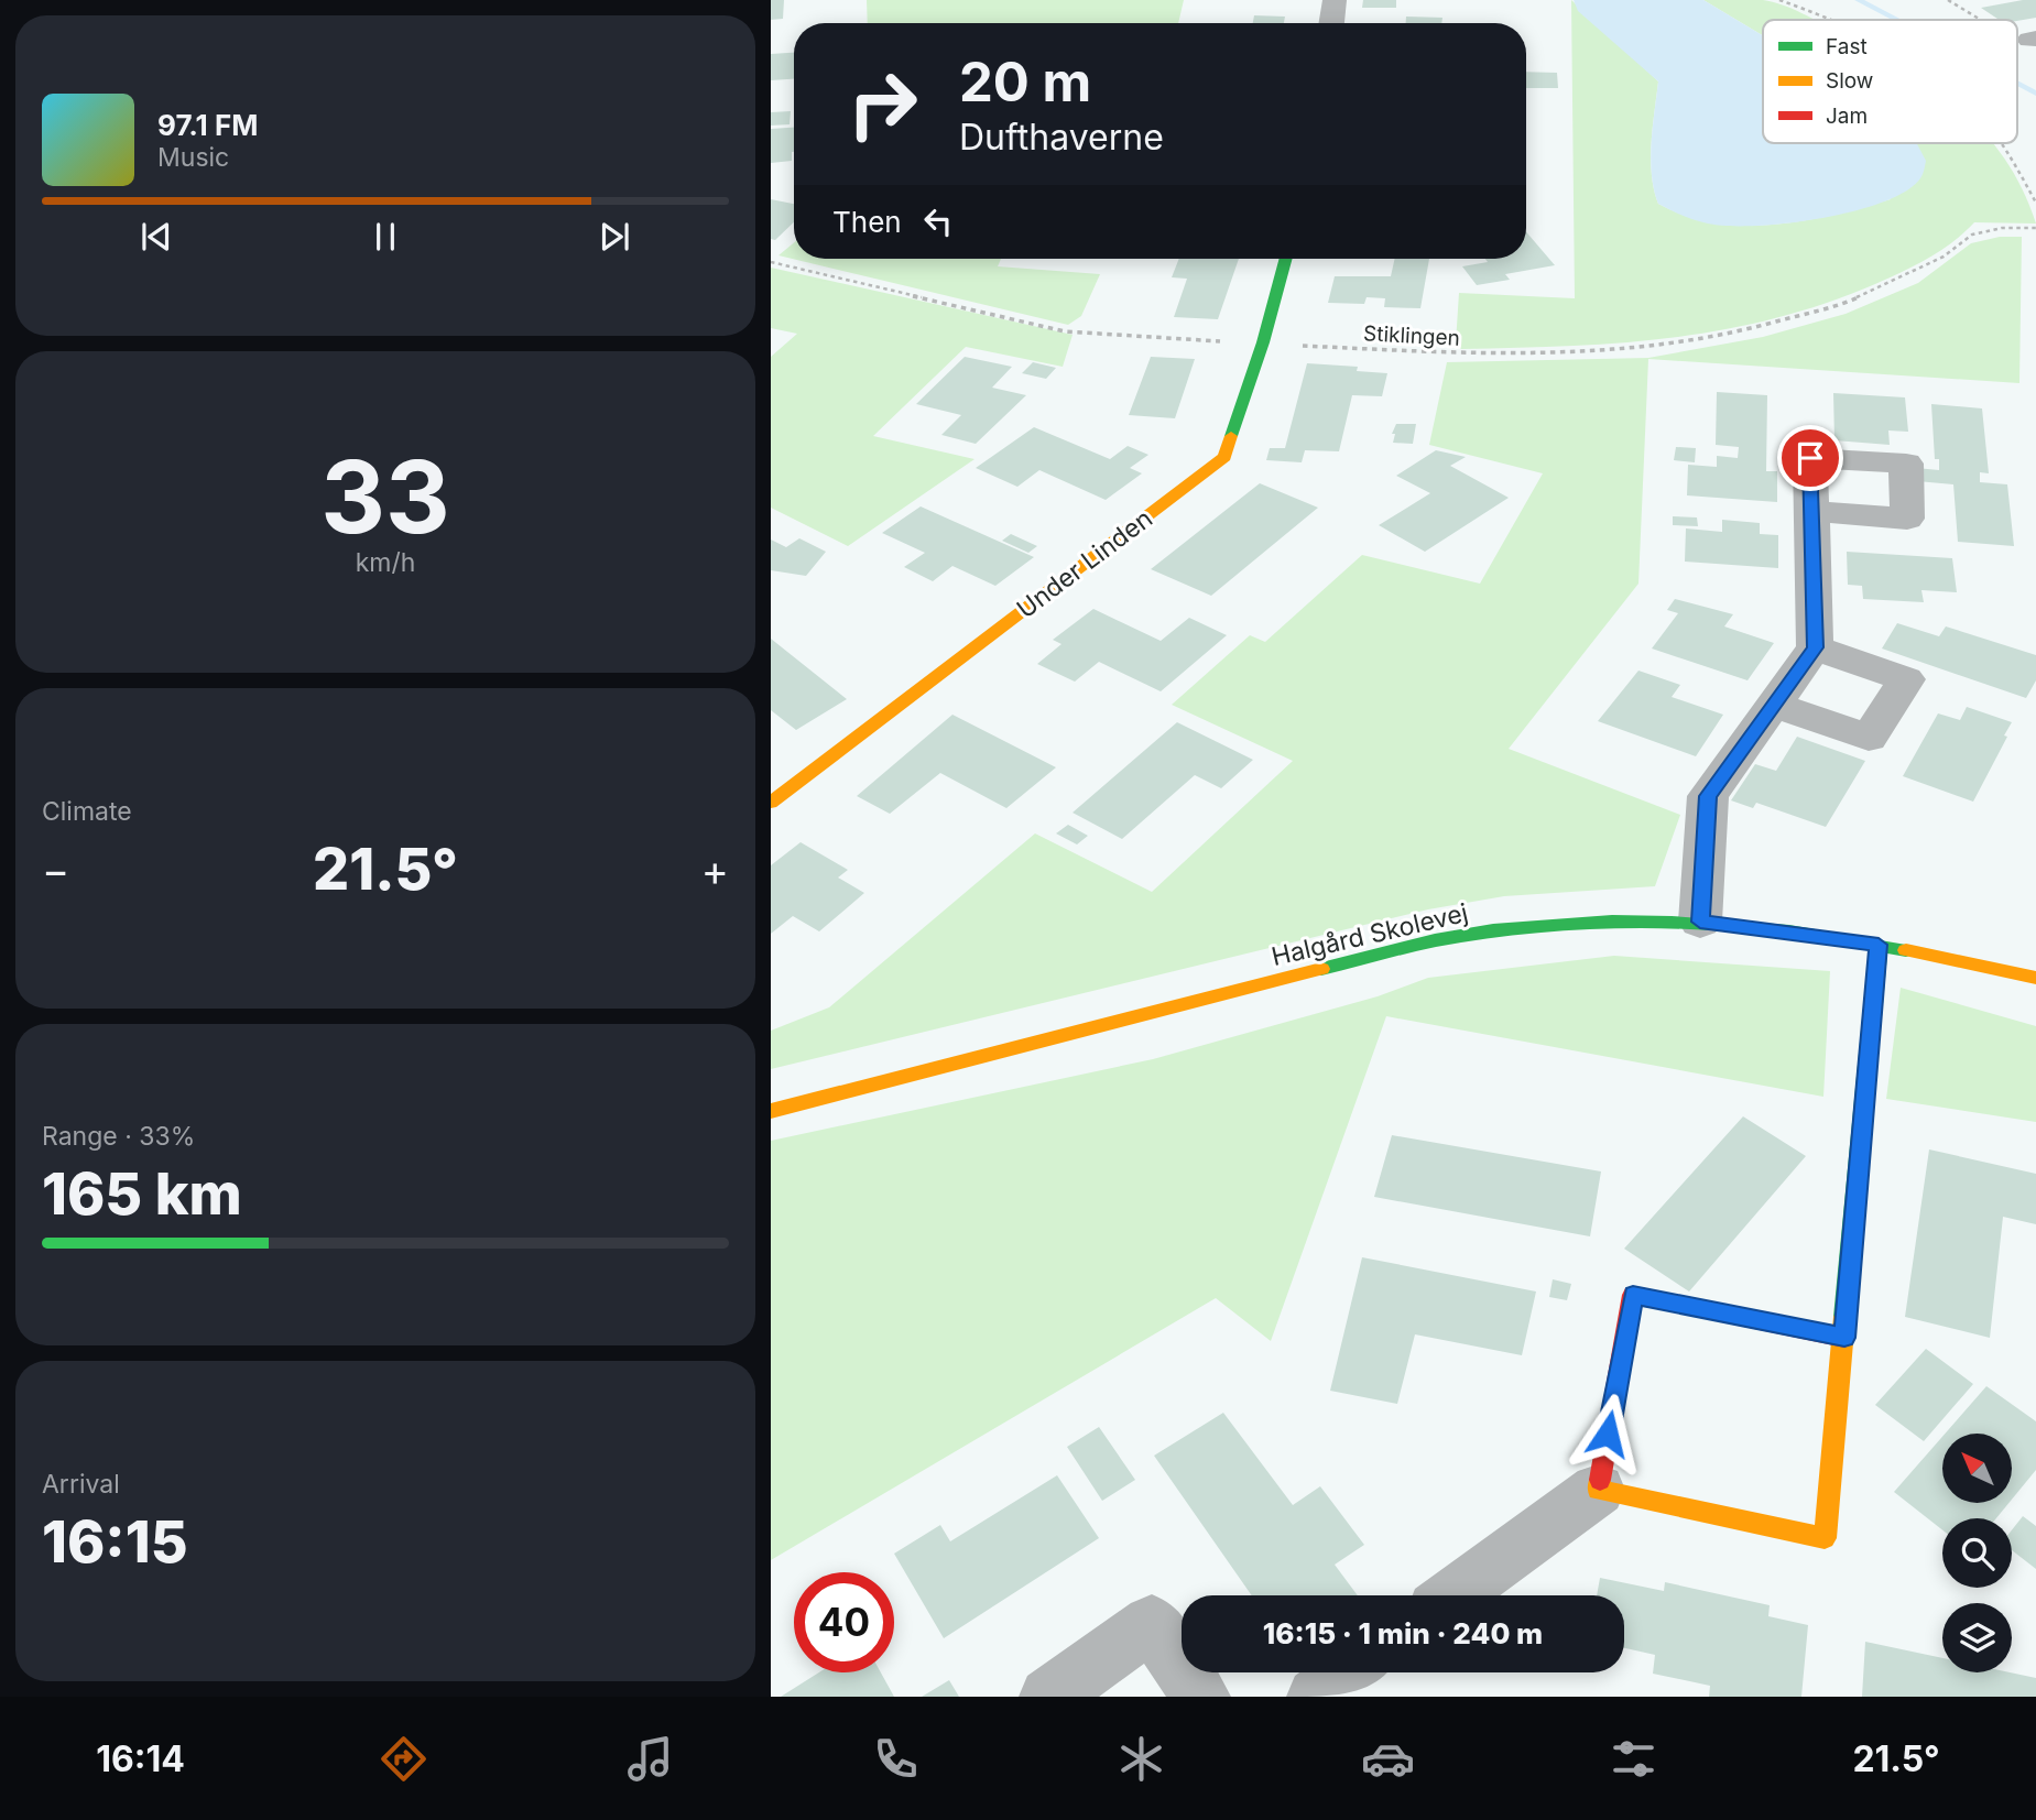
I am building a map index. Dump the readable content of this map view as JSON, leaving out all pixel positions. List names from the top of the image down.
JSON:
{
  "streets": {
    "street": ["Under Linden", "Halgård Skolevej"],
    "path": ["Stiklingen"]
  },
  "crossings": [
    ["Stiklingen", "Under Linden"]
  ],
  "legend": ["Fast", "Slow", "Jam"],
  "north": "top left",
  "page": {
    "turn": ["20 m", "Dufthaverne"],
    "song": ["97.1 FM", "Music"],
    "then": "Then",
    "tile": [
      ["33", "km/h"],
      "Climate",
      ["Range · 33%", "165 km"],
      ["Arrival", "16:15"]
    ],
    "heat": ["−", "21.5°", "+"],
    "limit": "40",
    "trip": "16:15 · 1 min · 240 m",
    "tabs": ["16:14", "21.5°"]
  }
}
